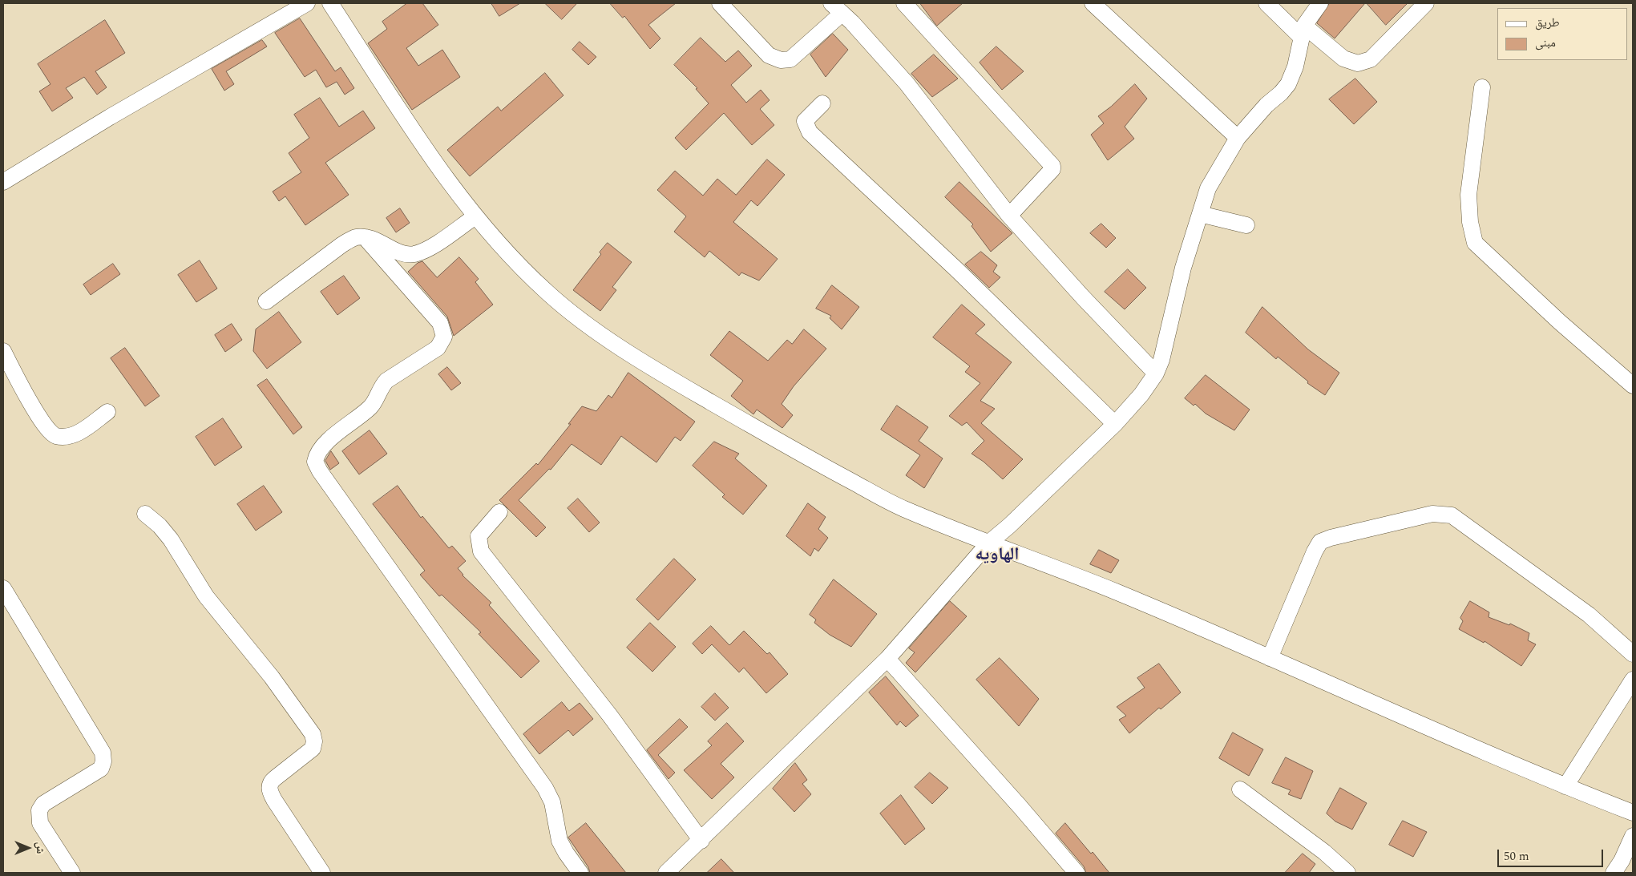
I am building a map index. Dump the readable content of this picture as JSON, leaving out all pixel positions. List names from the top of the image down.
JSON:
{
  "districts": ["الهاويه"],
  "legend": ["طريق", "مبنى"],
  "scale_bar": "50 m",
  "north": "right"
}
